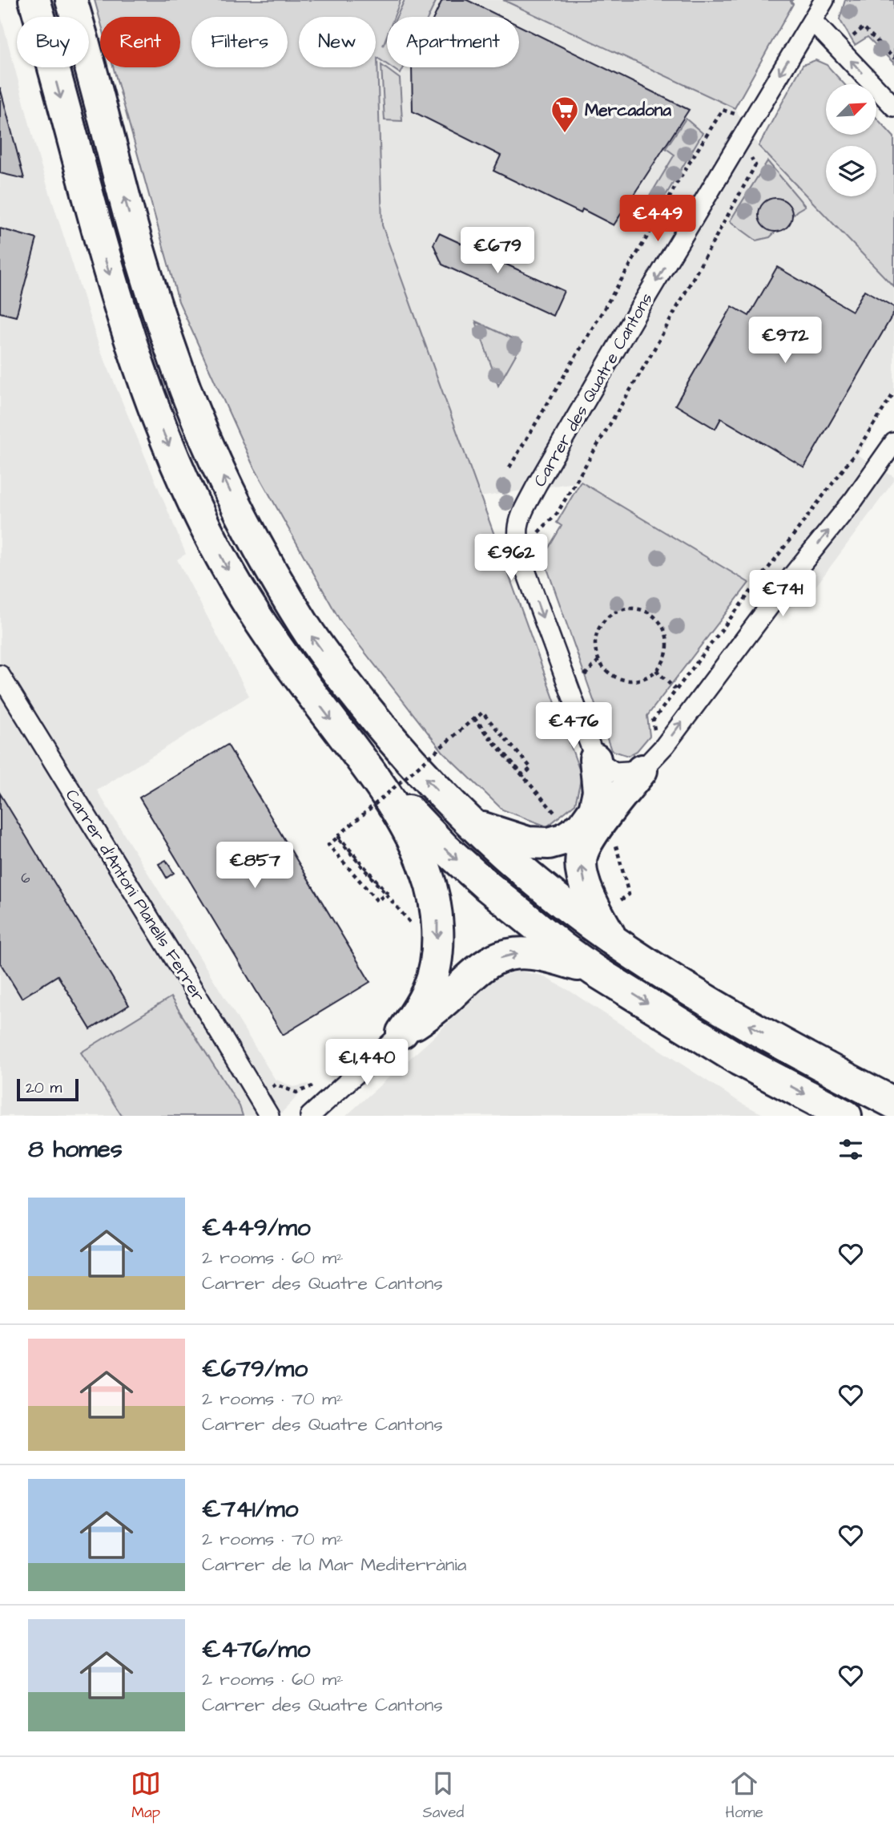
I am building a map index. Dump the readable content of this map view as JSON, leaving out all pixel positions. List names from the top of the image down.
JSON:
{
  "streets": {
    "street": ["Carrer des Quatre Cantons", "Carrer d'Antoni Planells Ferrer"]
  },
  "one_way": ["Carrer des Quatre Cantons"],
  "places": {
    "supermarket": ["Mercadona"]
  },
  "house_numbers": ["6"],
  "scale_bar": "20 m",
  "north": "top right",
  "page": {
    "chip": [
      "Buy",
      "Rent",
      "Filters",
      "New",
      "Apartment"
    ],
    "price": [
      "€449",
      "€679",
      "€972",
      "€962",
      "€741",
      "€476",
      "€857",
      "€1,440"
    ],
    "scale": "20 m",
    "heading": "8 homes",
    "list": [
      {
        "name": "€449/mo",
        "note": "2 rooms · 60 m² · Carrer des Quatre Cantons"
      },
      {
        "name": "€679/mo",
        "note": "2 rooms · 70 m² · Carrer des Quatre Cantons"
      },
      {
        "name": "€741/mo",
        "note": "2 rooms · 70 m² · Carrer de la Mar Mediterrània"
      },
      {
        "name": "€476/mo",
        "note": "2 rooms · 60 m² · Carrer des Quatre Cantons"
      }
    ],
    "tabs": ["Map", "Saved", "Home"]
  }
}
